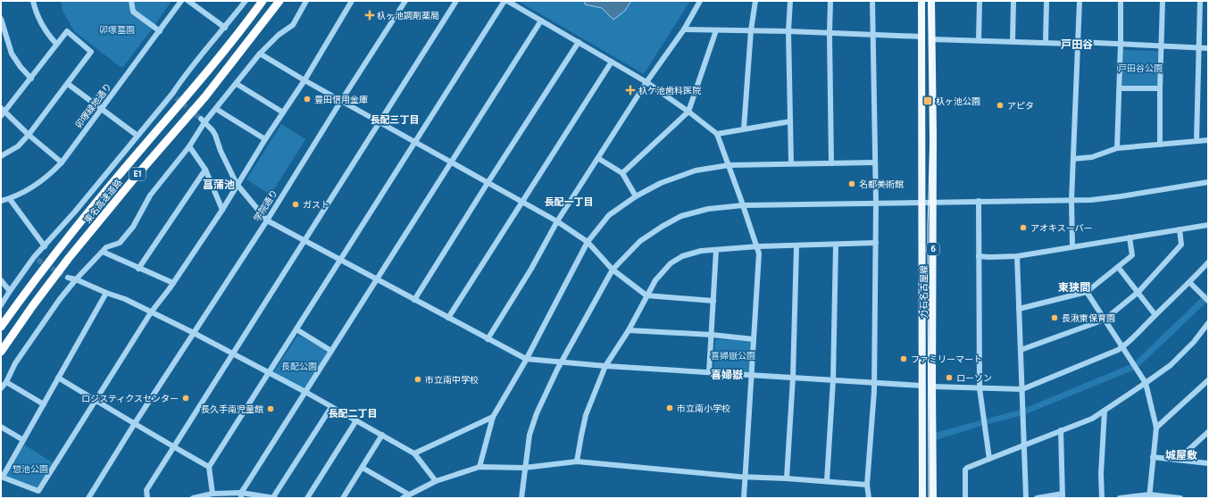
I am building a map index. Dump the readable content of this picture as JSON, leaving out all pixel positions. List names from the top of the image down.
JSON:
{
  "streets": {
    "highway": ["E1", "東名高速道路"],
    "main road": ["6", "力石名古屋線"],
    "street": ["卯塚緑地通り", "学院通り"]
  },
  "districts": [
    "戸田谷",
    "長配三丁目",
    "菖蒲池",
    "長配一丁目",
    "東狭間",
    "喜婦嶽",
    "長配二丁目",
    "城屋敷"
  ],
  "parks": [
    "卯塚墓園",
    "戸田谷公園",
    "喜婦嶽公園",
    "長配公園",
    "惣池公園"
  ],
  "places": {
    "health": ["杁ヶ池調剤薬局", "杁ケ池歯科医院"],
    "other": [
      "豊田信用金庫",
      "アピタ",
      "名都美術館",
      "ガスト",
      "アオキスーパー",
      "長湫東保育園",
      "ファミリーマート",
      "ローソン",
      "市立南中学校",
      "ロジスティクスセンター",
      "市立南小学校",
      "長久手南児童館"
    ],
    "transit": ["杁ヶ池公園"]
  }
}
